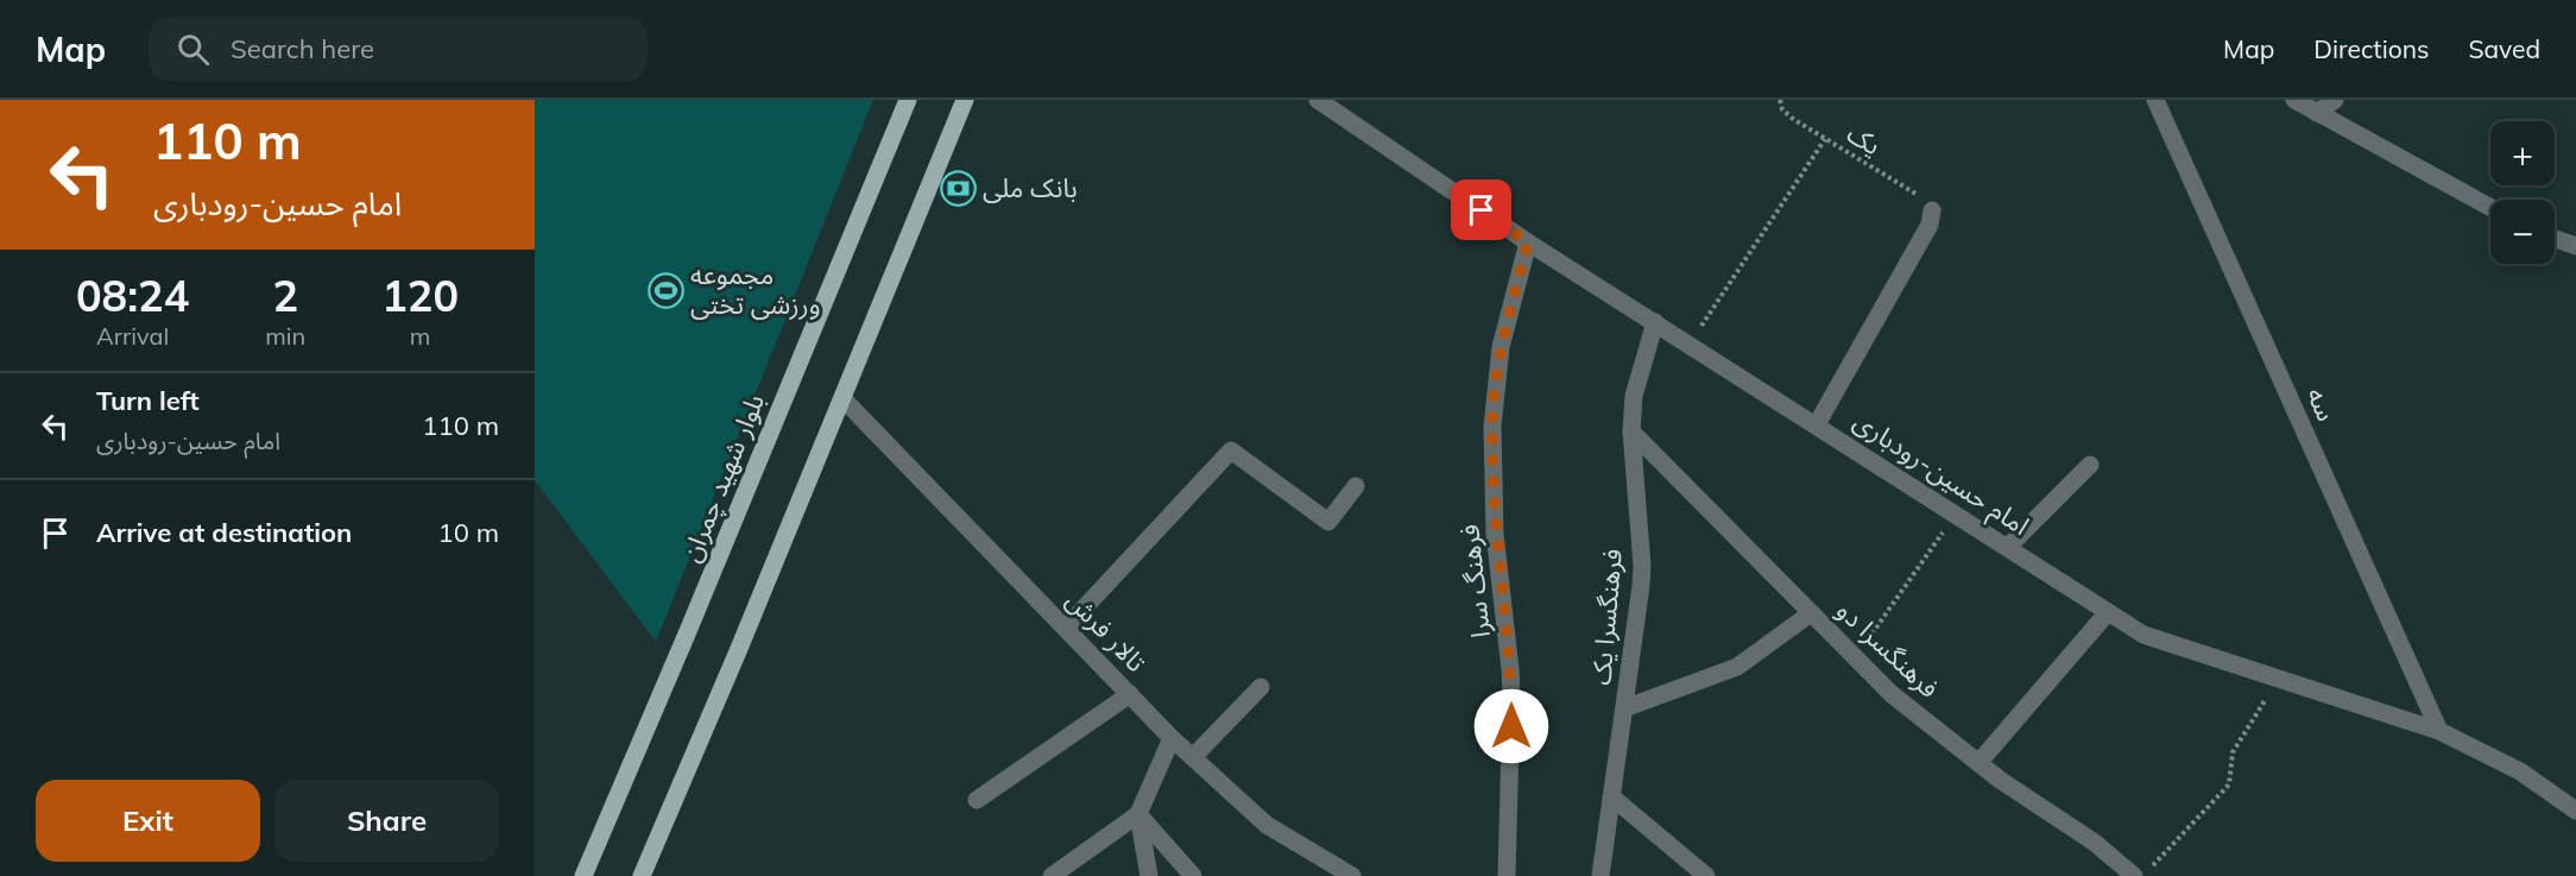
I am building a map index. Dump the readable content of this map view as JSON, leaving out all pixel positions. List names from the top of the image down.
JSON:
{
  "streets": {
    "main road": ["بلوار شهید چمران"],
    "street": [
      "سه",
      "امام حسین-رودباری",
      "فرهنگ سرا",
      "فرهنگسرا یک",
      "تالار فرش",
      "فرهنگسرا دو"
    ],
    "path": ["یک"]
  },
  "crossings": [
    ["سه", "امام حسین-رودباری"],
    ["امام حسین-رودباری", "فرهنگ سرا"],
    ["امام حسین-رودباری", "فرهنگسرا یک"],
    ["فرهنگسرا یک", "فرهنگسرا دو"]
  ],
  "places": {
    "bank": ["بانک ملی"],
    "sports": ["مجموعه ورزشی تختی"]
  },
  "page": {
    "header": "Map",
    "search": "Search here",
    "nav": ["Map", "Directions", "Saved"],
    "turn": ["110 m", "امام حسین-رودباری"],
    "map_buttons": ["+", "−"],
    "eta": [
      "08:24",
      "Arrival",
      "2",
      "min",
      "120",
      "m"
    ],
    "list": [
      {
        "name": "Turn left",
        "note": "امام حسین-رودباری",
        "value": "110 m"
      },
      {
        "name": "Arrive at destination",
        "value": "10 m"
      }
    ],
    "buttons": ["Exit", "Share"]
  }
}
